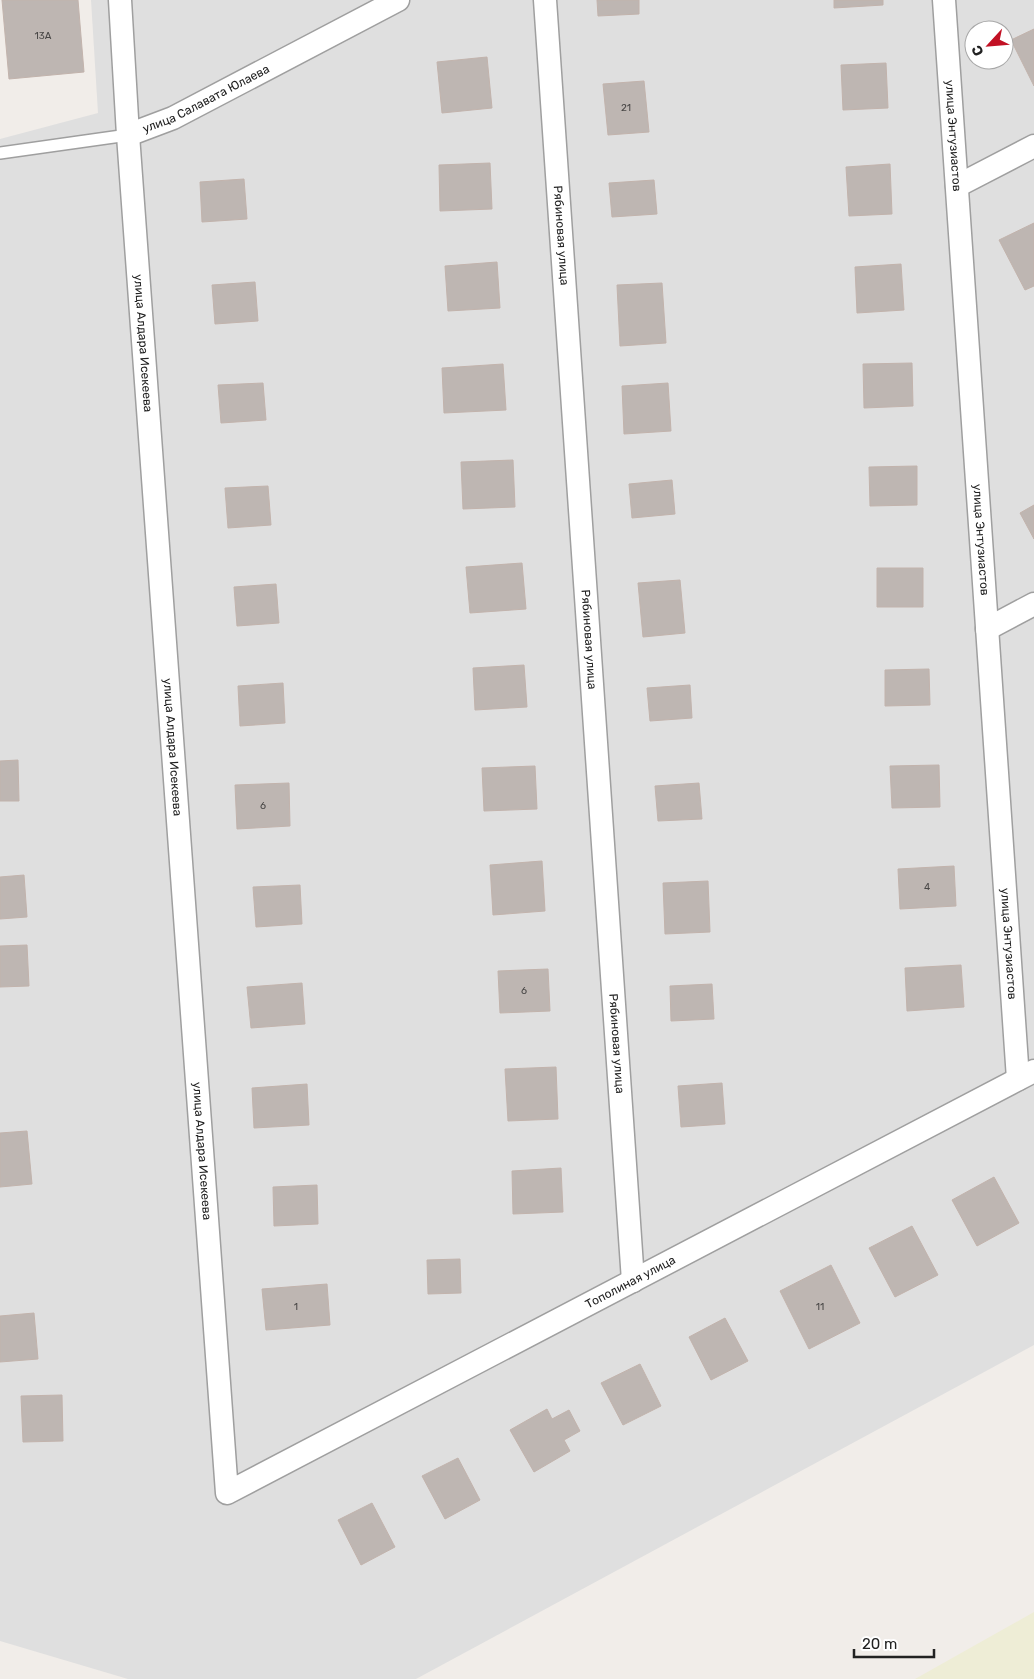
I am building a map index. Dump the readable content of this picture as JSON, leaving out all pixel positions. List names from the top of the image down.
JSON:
{
  "streets": {
    "street": [
      "улица Салавата Юлаева",
      "улица Энтузиастов",
      "Рябиновая улица",
      "улица Алдара Исекеева",
      "Тополиная улица"
    ]
  },
  "crossings": [
    ["улица Салавата Юлаева", "улица Алдара Исекеева"],
    ["улица Энтузиастов", "Тополиная улица"],
    ["Рябиновая улица", "Тополиная улица"],
    ["улица Алдара Исекеева", "Тополиная улица"]
  ],
  "house_numbers": [
    "13А",
    "21",
    "6",
    "4",
    "6",
    "1",
    "11"
  ],
  "scale_bar": "20 m",
  "north": "bottom left"
}
